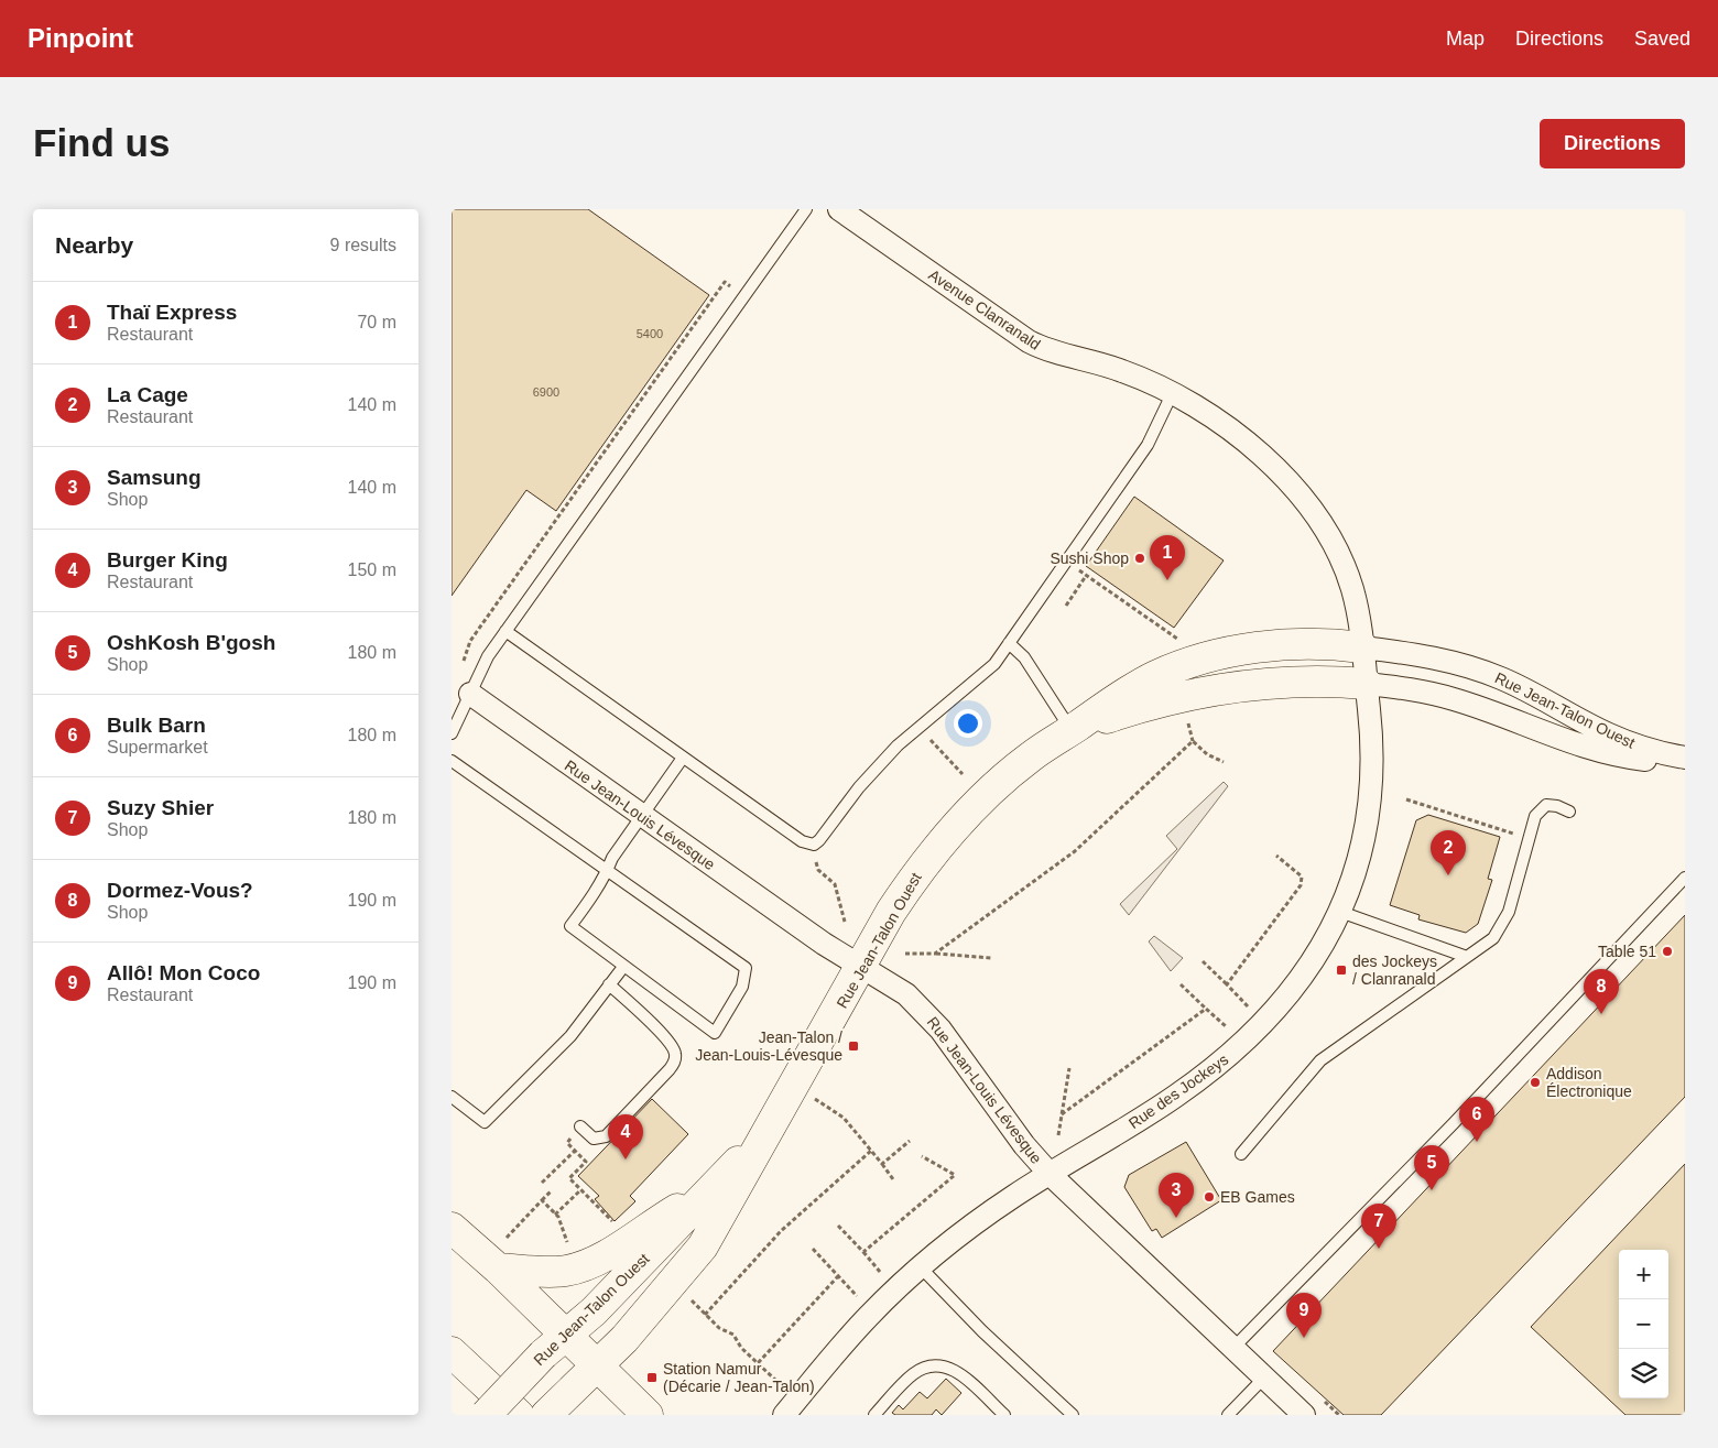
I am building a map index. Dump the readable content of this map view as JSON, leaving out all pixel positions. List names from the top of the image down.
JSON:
{
  "streets": {
    "main road": ["Rue Jean-Talon Ouest"],
    "street": ["Avenue Clanranald", "Rue Jean-Louis Lévesque", "Rue des Jockeys"]
  },
  "crossings": [
    ["Avenue Clanranald", "Rue Jean-Talon Ouest"],
    ["Avenue Clanranald", "Rue des Jockeys"],
    ["Rue Jean-Talon Ouest", "Rue Jean-Louis Lévesque"],
    ["Rue Jean-Talon Ouest", "Rue des Jockeys"],
    ["Rue Jean-Louis Lévesque", "Rue des Jockeys"]
  ],
  "places": {
    "other": [
      "Sushi Shop",
      "Table 51",
      "Addison Électronique",
      "EB Games"
    ],
    "transit": ["des Jockeys / Clanranald", "Jean-Talon / Jean-Louis-Lévesque", "Station Namur (Décarie / Jean-Talon)"]
  },
  "house_numbers": ["5400", "6900"],
  "page": {
    "header": "Pinpoint",
    "nav": ["Map", "Directions", "Saved"],
    "buttons": "Directions",
    "title": "Find us",
    "heading": ["Nearby", "9 results"],
    "list": [
      {
        "mark": "1",
        "name": "Thaï Express",
        "note": "Restaurant",
        "value": "70 m"
      },
      {
        "mark": "2",
        "name": "La Cage",
        "note": "Restaurant",
        "value": "140 m"
      },
      {
        "mark": "3",
        "name": "Samsung",
        "note": "Shop",
        "value": "140 m"
      },
      {
        "mark": "4",
        "name": "Burger King",
        "note": "Restaurant",
        "value": "150 m"
      },
      {
        "mark": "5",
        "name": "OshKosh B'gosh",
        "note": "Shop",
        "value": "180 m"
      },
      {
        "mark": "6",
        "name": "Bulk Barn",
        "note": "Supermarket",
        "value": "180 m"
      },
      {
        "mark": "7",
        "name": "Suzy Shier",
        "note": "Shop",
        "value": "180 m"
      },
      {
        "mark": "8",
        "name": "Dormez-Vous?",
        "note": "Shop",
        "value": "190 m"
      },
      {
        "mark": "9",
        "name": "Allô! Mon Coco",
        "note": "Restaurant",
        "value": "190 m"
      }
    ],
    "pins": [
      "1",
      "2",
      "8",
      "6",
      "4",
      "5",
      "3",
      "7",
      "9"
    ],
    "map_buttons": ["+", "−"]
  }
}
